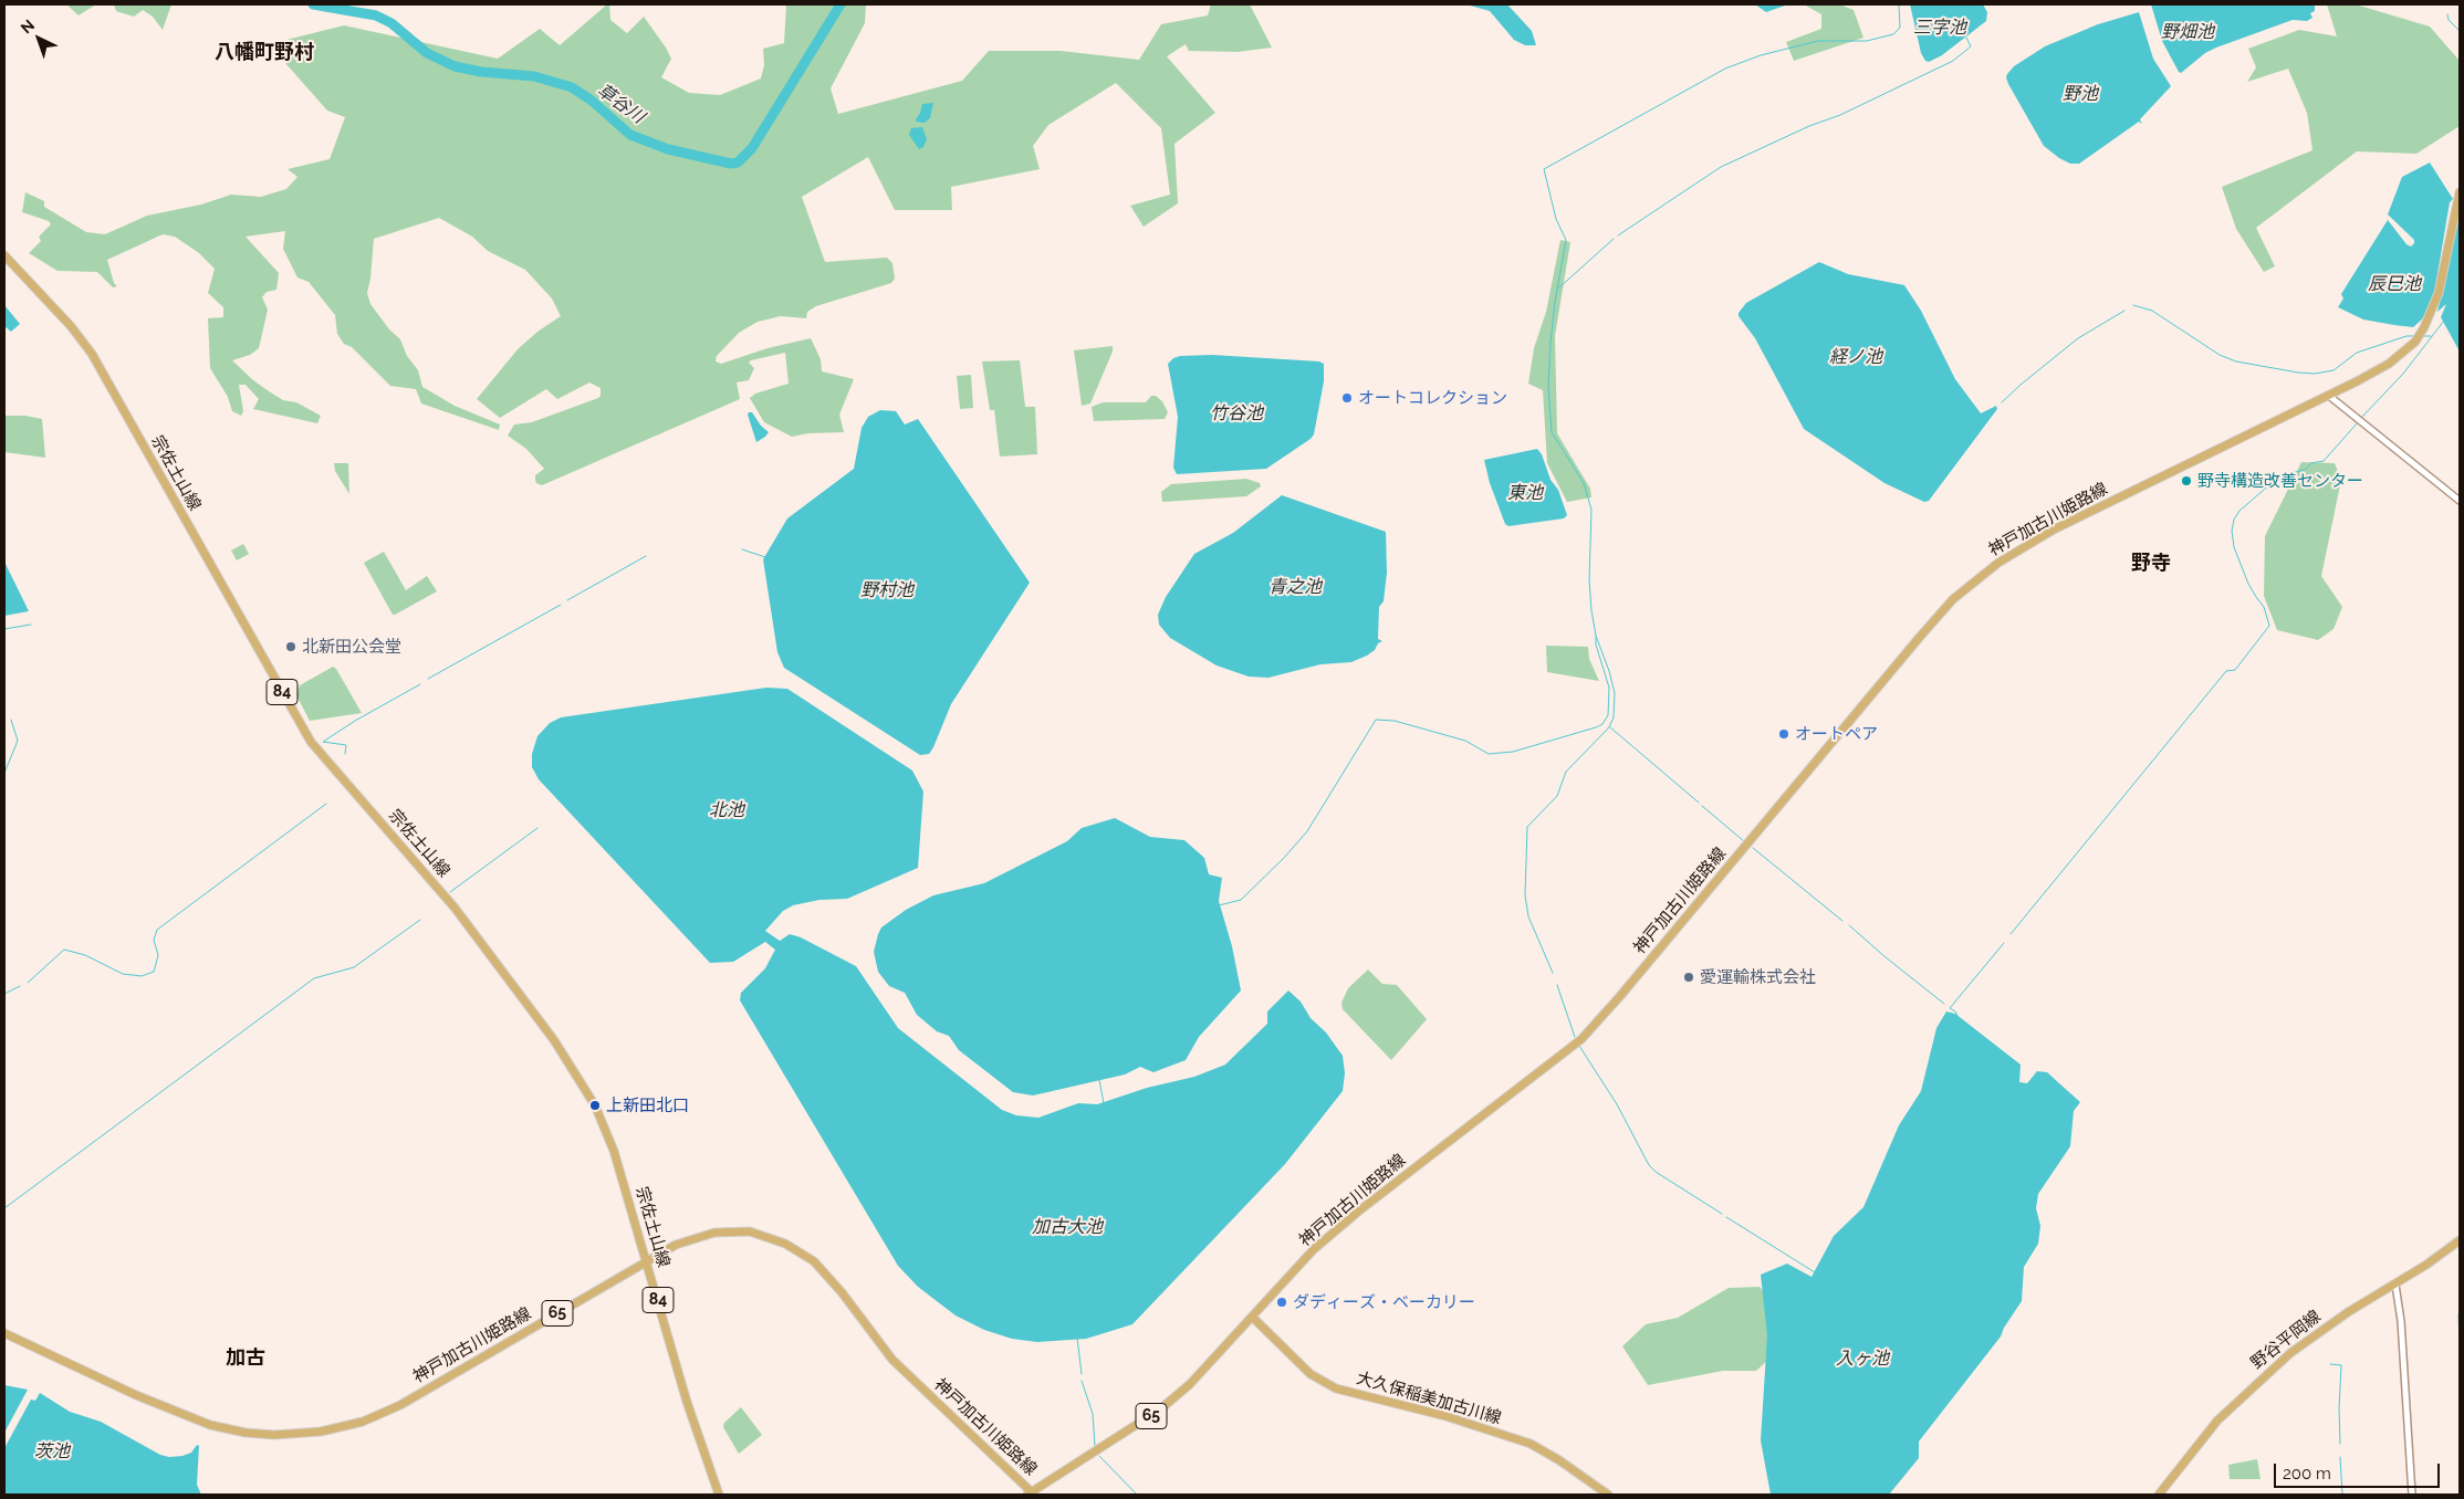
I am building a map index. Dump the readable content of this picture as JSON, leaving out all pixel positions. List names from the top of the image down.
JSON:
{
  "streets": {
    "main road": [
      "宗佐土山線",
      "神戸加古川姫路線",
      "84",
      "65",
      "野谷平岡線",
      "大久保稲美加古川線"
    ]
  },
  "crossings": [
    ["宗佐土山線", "神戸加古川姫路線"],
    ["神戸加古川姫路線", "大久保稲美加古川線"]
  ],
  "districts": ["八幡町野村", "野寺", "加古"],
  "water": [
    "三字池",
    "野畑池",
    "野池",
    "草谷川",
    "辰巳池",
    "経ノ池",
    "竹谷池",
    "東池",
    "青之池",
    "野村池",
    "北池",
    "加古大池",
    "入ヶ池",
    "茨池"
  ],
  "places": [
    "オートコレクション",
    "野寺構造改善センター",
    "北新田公会堂",
    "オートペア",
    "愛運輸株式会社",
    "上新田北口",
    "ダディーズ・ベーカリー"
  ],
  "scale_bar": "200 m",
  "north": "top left"
}
